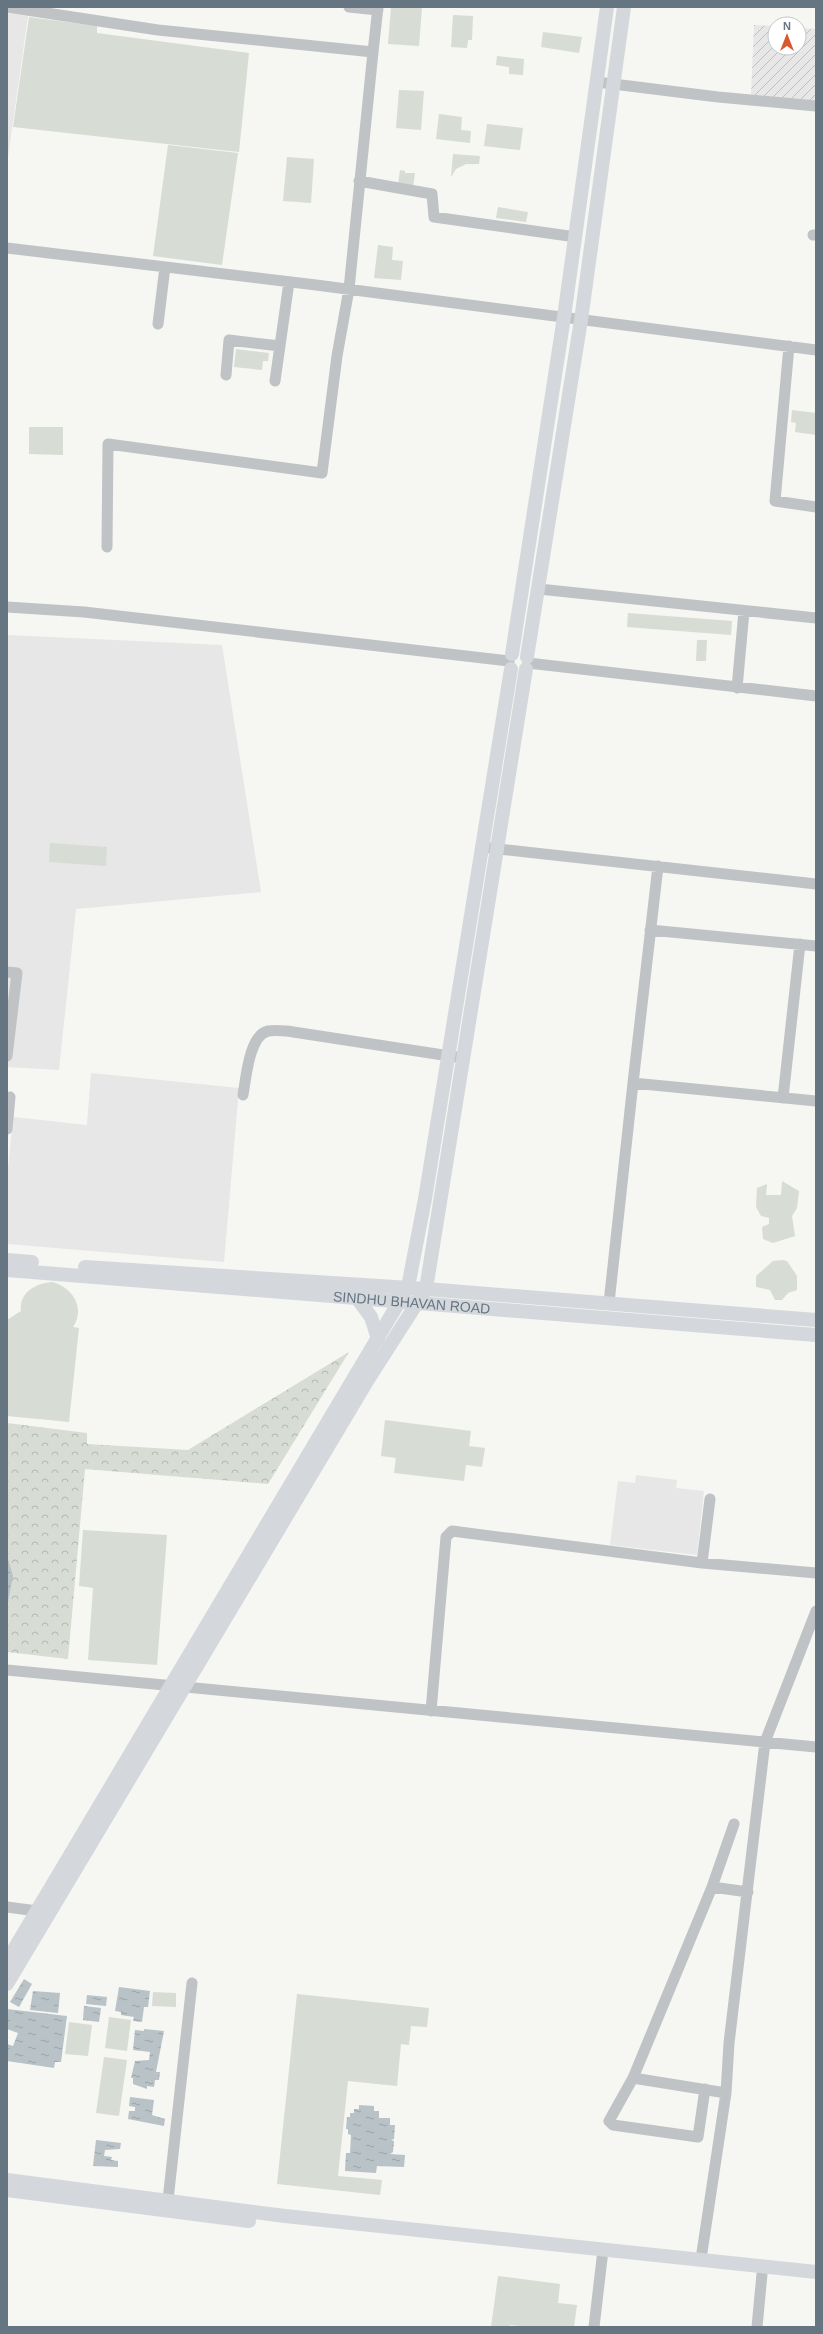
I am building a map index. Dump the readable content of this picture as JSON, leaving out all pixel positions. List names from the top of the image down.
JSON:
{
  "streets": {
    "main road": ["SINDHU BHAVAN ROAD"]
  },
  "north": "top"
}
